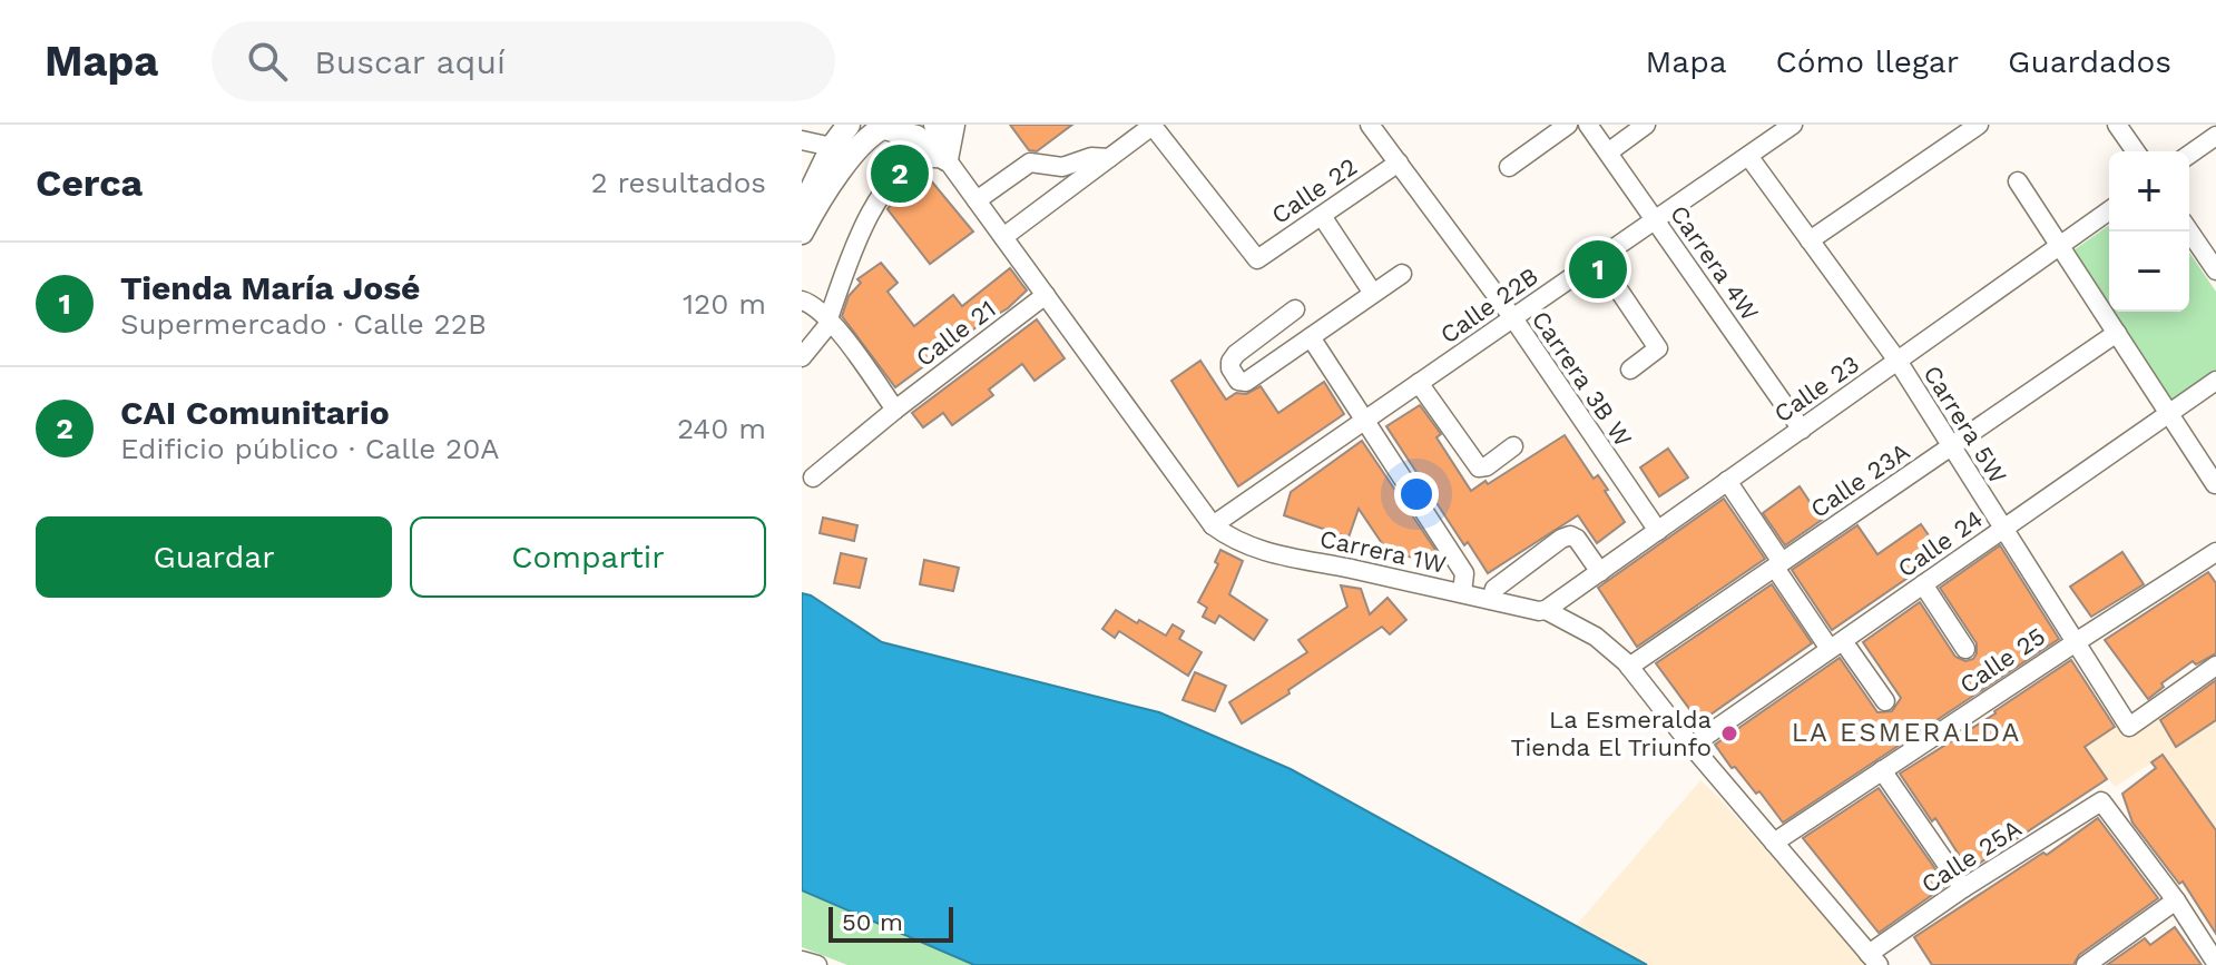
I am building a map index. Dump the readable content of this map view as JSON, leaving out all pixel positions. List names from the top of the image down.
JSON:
{
  "streets": {
    "street": [
      "Calle 22",
      "Carrera 4W",
      "Calle 22B",
      "Calle 21",
      "Carrera 3B W",
      "Calle 23",
      "Carrera 5W",
      "Calle 23A",
      "Calle 24",
      "Carrera 1W",
      "Calle 25",
      "Calle 25A"
    ]
  },
  "crossings": [
    ["Calle 22", "Carrera 3B W"],
    ["Carrera 4W", "Calle 22B"],
    ["Carrera 4W", "Calle 23"],
    ["Calle 22B", "Carrera 3B W"],
    ["Calle 22B", "Carrera 5W"],
    ["Calle 22B", "Carrera 1W"],
    ["Calle 21", "Carrera 1W"],
    ["Carrera 3B W", "Calle 23"],
    ["Calle 23", "Carrera 5W"],
    ["Calle 23", "Carrera 1W"],
    ["Carrera 5W", "Calle 23A"],
    ["Carrera 5W", "Calle 24"],
    ["Carrera 5W", "Calle 25"],
    ["Calle 23A", "Carrera 1W"],
    ["Calle 24", "Carrera 1W"],
    ["Carrera 1W", "Calle 25"],
    ["Carrera 1W", "Calle 25A"]
  ],
  "districts": ["LA ESMERALDA"],
  "places": ["La Esmeralda Tienda El Triunfo"],
  "scale_bar": "50 m",
  "page": {
    "header": "Mapa",
    "search": "Buscar aquí",
    "nav": ["Mapa", "Cómo llegar", "Guardados"],
    "heading": ["Cerca", "2 resultados"],
    "pins": ["2", "1"],
    "map_buttons": ["+", "−"],
    "list": [
      {
        "mark": "1",
        "name": "Tienda María José",
        "note": "Supermercado · Calle 22B",
        "value": "120 m"
      },
      {
        "mark": "2",
        "name": "CAI Comunitario",
        "note": "Edificio público · Calle 20A",
        "value": "240 m"
      }
    ],
    "buttons": ["Guardar", "Compartir"],
    "scale": "50 m"
  }
}
